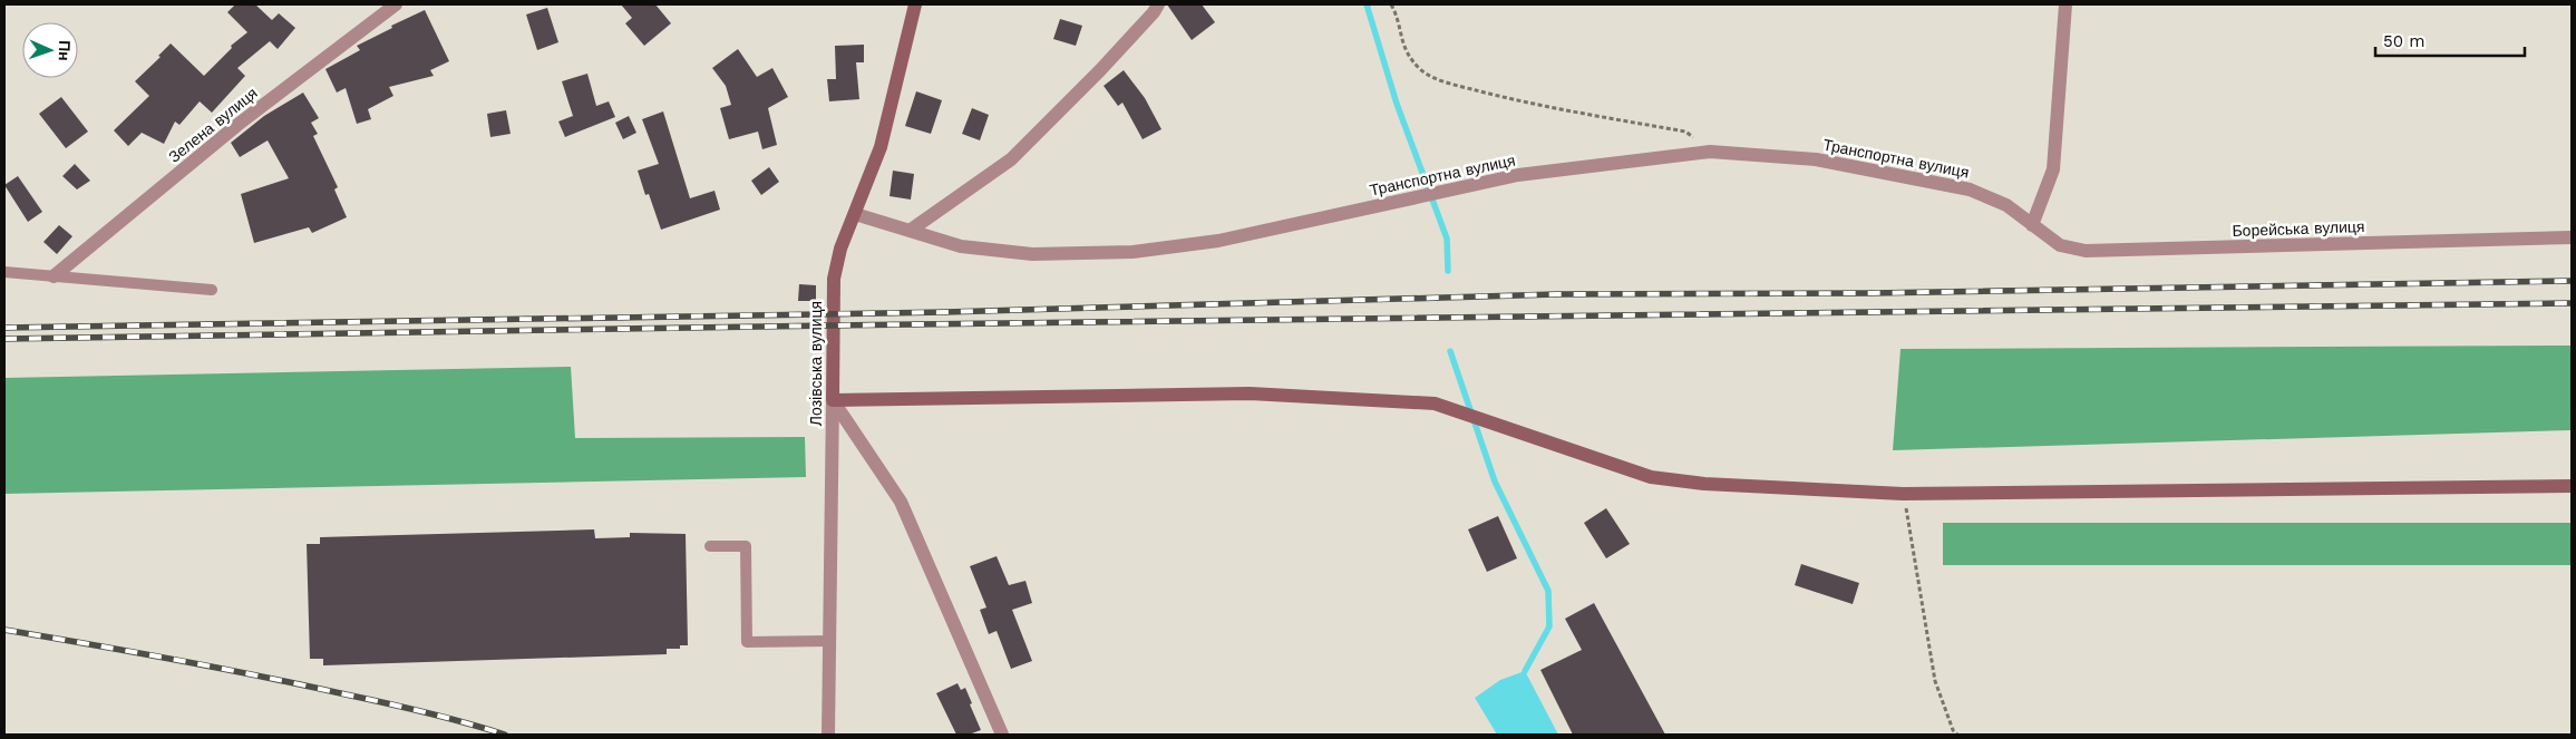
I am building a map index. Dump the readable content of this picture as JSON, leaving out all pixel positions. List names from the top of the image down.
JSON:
{
  "streets": {
    "main road": ["Лозівська вулиця"],
    "street": ["Зелена вулиця", "Транспортна вулиця", "Борейська вулиця"]
  },
  "crossings": [
    ["Транспортна вулиця", "Борейська вулиця"],
    ["Транспортна вулиця", "Лозівська вулиця"]
  ],
  "scale_bar": "50 m",
  "north": "right"
}
